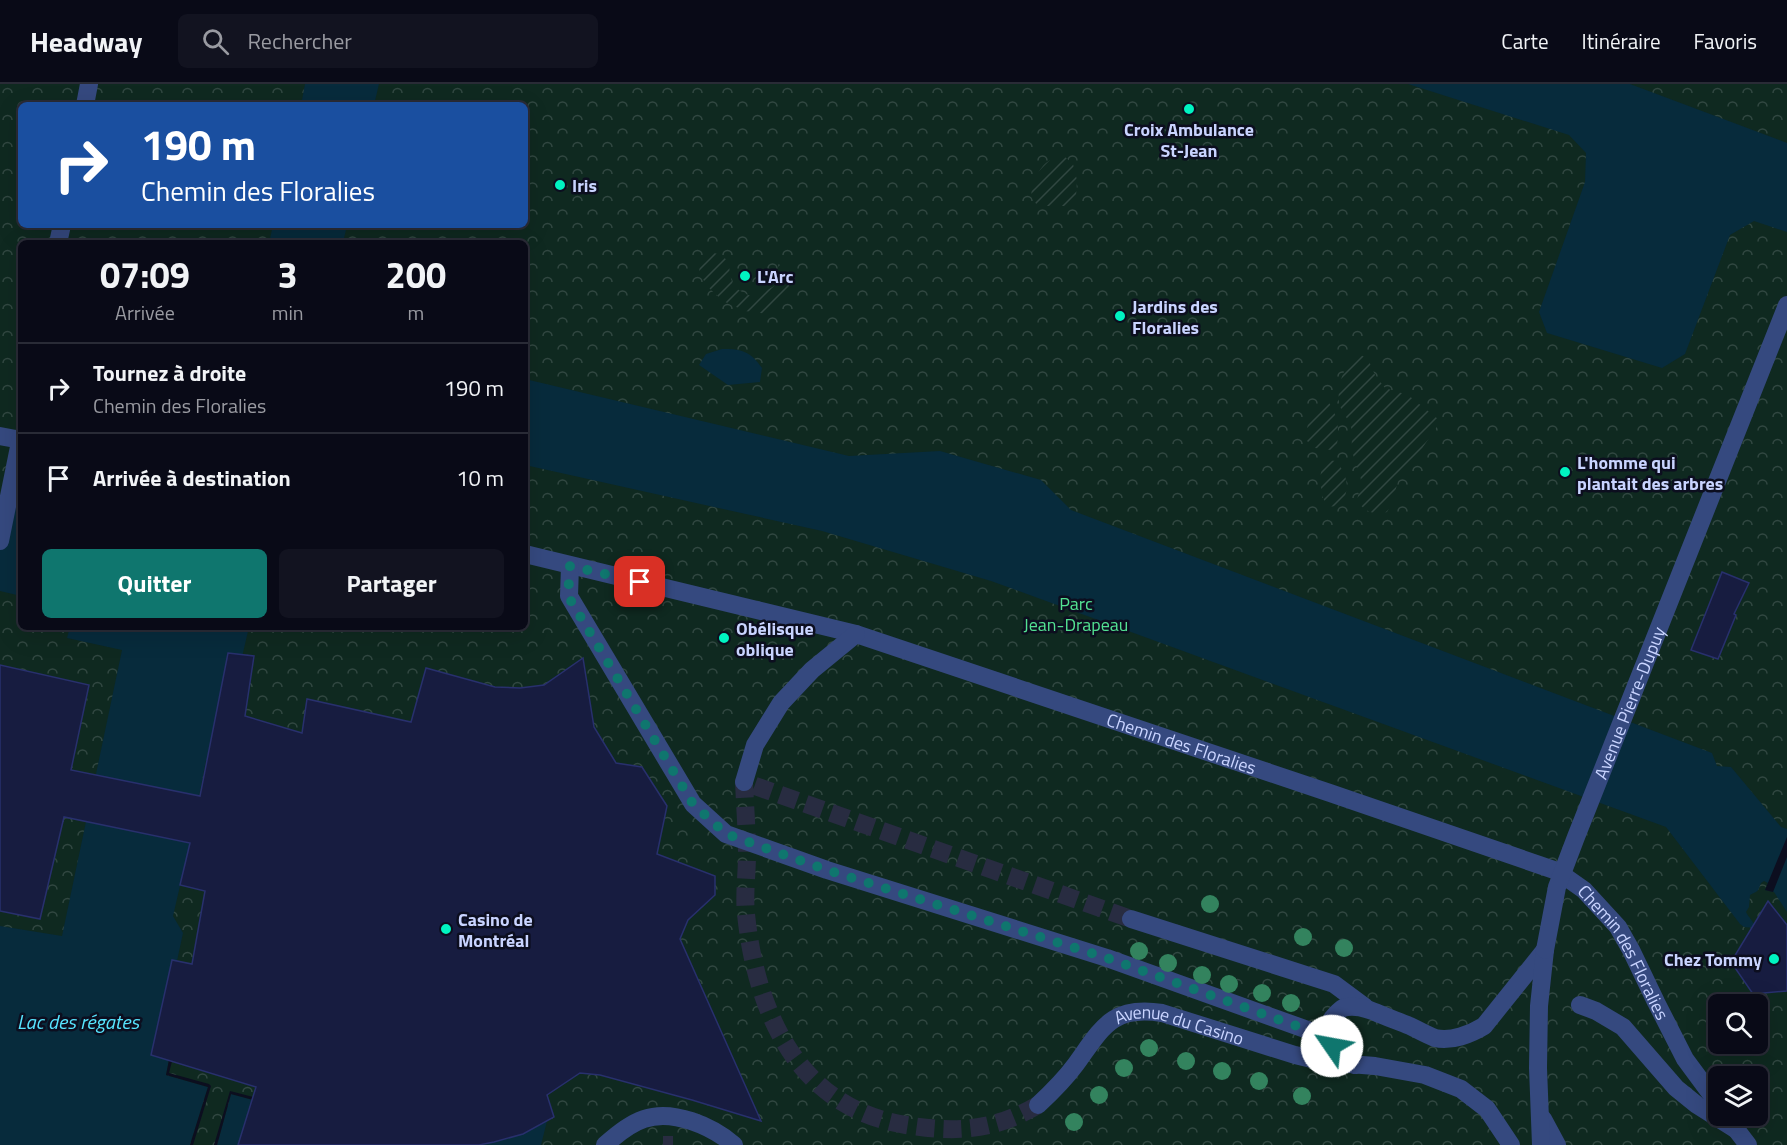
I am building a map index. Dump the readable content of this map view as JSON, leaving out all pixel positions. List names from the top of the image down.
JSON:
{
  "streets": {
    "street": ["Avenue Pierre-Dupuy", "Chemin des Floralies", "Avenue du Casino"]
  },
  "water": ["Lac des régates"],
  "parks": ["Parc Jean-Drapeau"],
  "places": [
    "Croix Ambulance St-Jean",
    "Iris",
    "L'Arc",
    "Jardins des Floralies",
    "L'homme qui plantait des arbres",
    "Obélisque oblique",
    "Casino de Montréal",
    "Chez Tommy"
  ],
  "page": {
    "header": "Headway",
    "search": "Rechercher",
    "nav": ["Carte", "Itinéraire", "Favoris"],
    "turn": ["190 m", "Chemin des Floralies"],
    "eta": [
      "07:09",
      "Arrivée",
      "3",
      "min",
      "200",
      "m"
    ],
    "list": [
      {
        "name": "Tournez à droite",
        "note": "Chemin des Floralies",
        "value": "190 m"
      },
      {
        "name": "Arrivée à destination",
        "value": "10 m"
      }
    ],
    "buttons": ["Quitter", "Partager"]
  }
}
